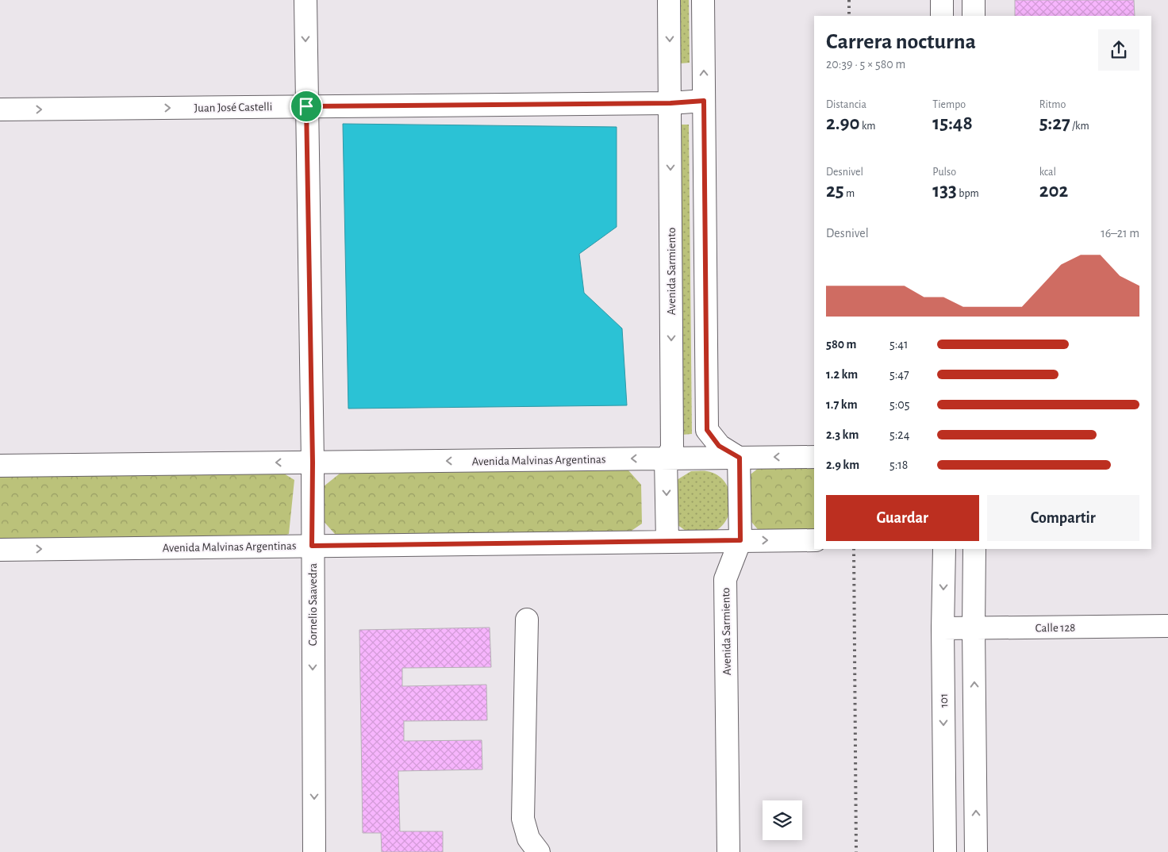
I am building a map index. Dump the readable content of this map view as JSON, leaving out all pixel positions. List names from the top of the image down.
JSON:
{
  "streets": {
    "main road": [
      "Juan José Castelli",
      "Avenida Sarmiento",
      "Avenida Malvinas Argentinas",
      "Cornelio Saavedra",
      "Calle 128",
      "101"
    ]
  },
  "crossings": [
    ["Juan José Castelli", "Avenida Sarmiento"],
    ["Juan José Castelli", "Cornelio Saavedra"],
    ["Avenida Sarmiento", "Avenida Malvinas Argentinas"],
    ["Avenida Malvinas Argentinas", "Cornelio Saavedra"],
    ["Calle 128", "101"]
  ],
  "one_way": ["Juan José Castelli", "Cornelio Saavedra"],
  "page": {
    "heading": ["Carrera nocturna", "20:39 · 5 × 580 m"],
    "stats": [
      ["Distancia", "2.90 km"],
      ["Tiempo", "15:48"],
      ["Ritmo", "5:27 /km"],
      ["Desnivel", "25 m"],
      ["Pulso", "133 bpm"],
      ["kcal", "202"]
    ],
    "chart": ["Desnivel", "16–21 m"],
    "list": [
      {
        "name": "580 m",
        "note": "5:41"
      },
      {
        "name": "1.2 km",
        "note": "5:47"
      },
      {
        "name": "1.7 km",
        "note": "5:05"
      },
      {
        "name": "2.3 km",
        "note": "5:24"
      },
      {
        "name": "2.9 km",
        "note": "5:18"
      }
    ],
    "buttons": ["Guardar", "Compartir"]
  }
}
